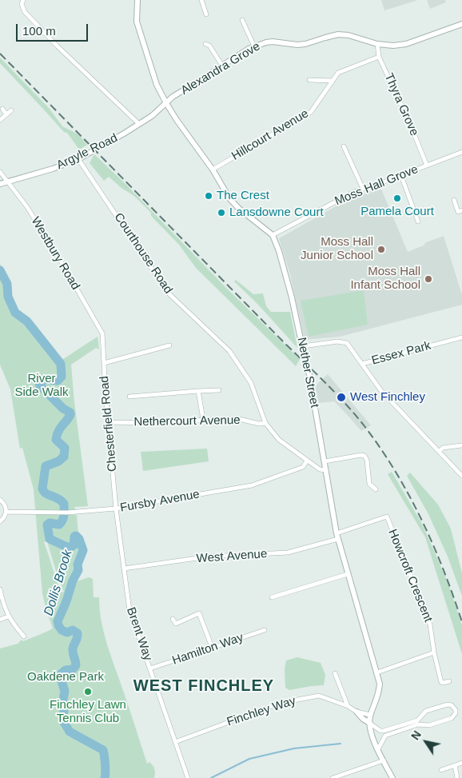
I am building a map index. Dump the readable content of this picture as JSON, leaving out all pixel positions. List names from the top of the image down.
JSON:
{
  "streets": {
    "street": [
      "Alexandra Grove",
      "Thyra Grove",
      "Hillcourt Avenue",
      "Argyle Road",
      "Moss Hall Grove",
      "Westbury Road",
      "Courthouse Road",
      "Essex Park",
      "Nether Street",
      "Nethercourt Avenue",
      "Chesterfield Road",
      "Fursby Avenue",
      "West Avenue",
      "Howcroft Crescent",
      "Brent Way",
      "Hamilton Way",
      "Finchley Way"
    ]
  },
  "crossings": [
    ["Alexandra Grove", "Thyra Grove"],
    ["Alexandra Grove", "Argyle Road"],
    ["Thyra Grove", "Hillcourt Avenue"],
    ["Thyra Grove", "Moss Hall Grove"],
    ["Argyle Road", "Westbury Road"],
    ["Argyle Road", "Courthouse Road"],
    ["Moss Hall Grove", "Nether Street"],
    ["Westbury Road", "Chesterfield Road"],
    ["Courthouse Road", "Nether Street"],
    ["Courthouse Road", "Nethercourt Avenue"],
    ["Courthouse Road", "Fursby Avenue"],
    ["Essex Park", "Nether Street"],
    ["Nether Street", "West Avenue"],
    ["Nether Street", "Howcroft Crescent"],
    ["Nether Street", "Finchley Way"],
    ["Nethercourt Avenue", "Chesterfield Road"],
    ["Chesterfield Road", "Fursby Avenue"],
    ["Chesterfield Road", "Brent Way"],
    ["Fursby Avenue", "Brent Way"],
    ["West Avenue", "Howcroft Crescent"],
    ["West Avenue", "Brent Way"],
    ["Brent Way", "Hamilton Way"],
    ["Brent Way", "Finchley Way"]
  ],
  "districts": ["WEST FINCHLEY"],
  "water": ["Dollis Brook"],
  "parks": ["River Side Walk", "Oakdene Park"],
  "places": [
    "The Crest",
    "Pamela Court",
    "Lansdowne Court",
    "Moss Hall Junior School",
    "Moss Hall Infant School",
    "West Finchley",
    "Finchley Lawn Tennis Club"
  ],
  "scale_bar": "100 m",
  "north": "top left"
}
